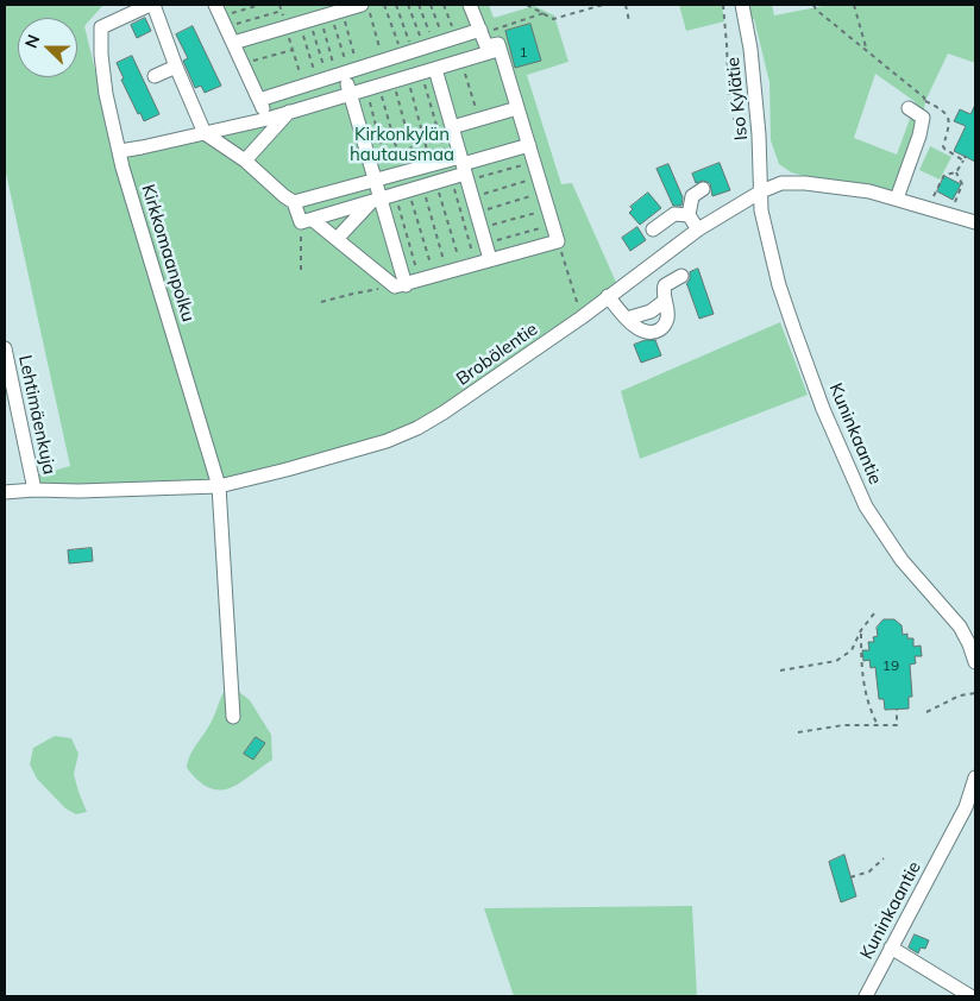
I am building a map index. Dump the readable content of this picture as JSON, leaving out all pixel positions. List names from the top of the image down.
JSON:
{
  "streets": {
    "street": [
      "Iso Kylätie",
      "Kirkkomaanpolku",
      "Brobölentie",
      "Lehtimäenkuja",
      "Kuninkaantie"
    ]
  },
  "crossings": [
    ["Iso Kylätie", "Brobölentie"],
    ["Iso Kylätie", "Kuninkaantie"],
    ["Kirkkomaanpolku", "Brobölentie"],
    ["Brobölentie", "Lehtimäenkuja"],
    ["Brobölentie", "Kuninkaantie"]
  ],
  "parks": ["Kirkonkylän hautausmaa"],
  "house_numbers": ["1", "19"],
  "north": "left"
}
